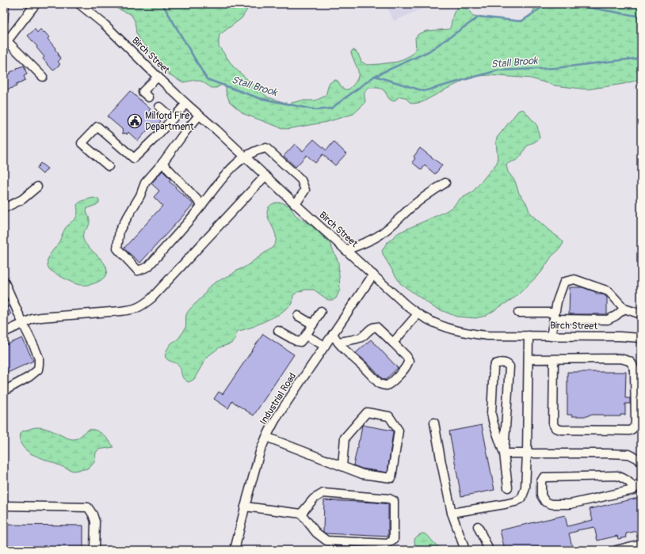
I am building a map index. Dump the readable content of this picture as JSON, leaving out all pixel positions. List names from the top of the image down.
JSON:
{
  "streets": {
    "street": ["Birch Street", "Industrial Road"]
  },
  "crossings": [
    ["Birch Street", "Industrial Road"]
  ],
  "water": ["Stall Brook"],
  "places": {
    "public building": ["Milford Fire Department"]
  }
}
